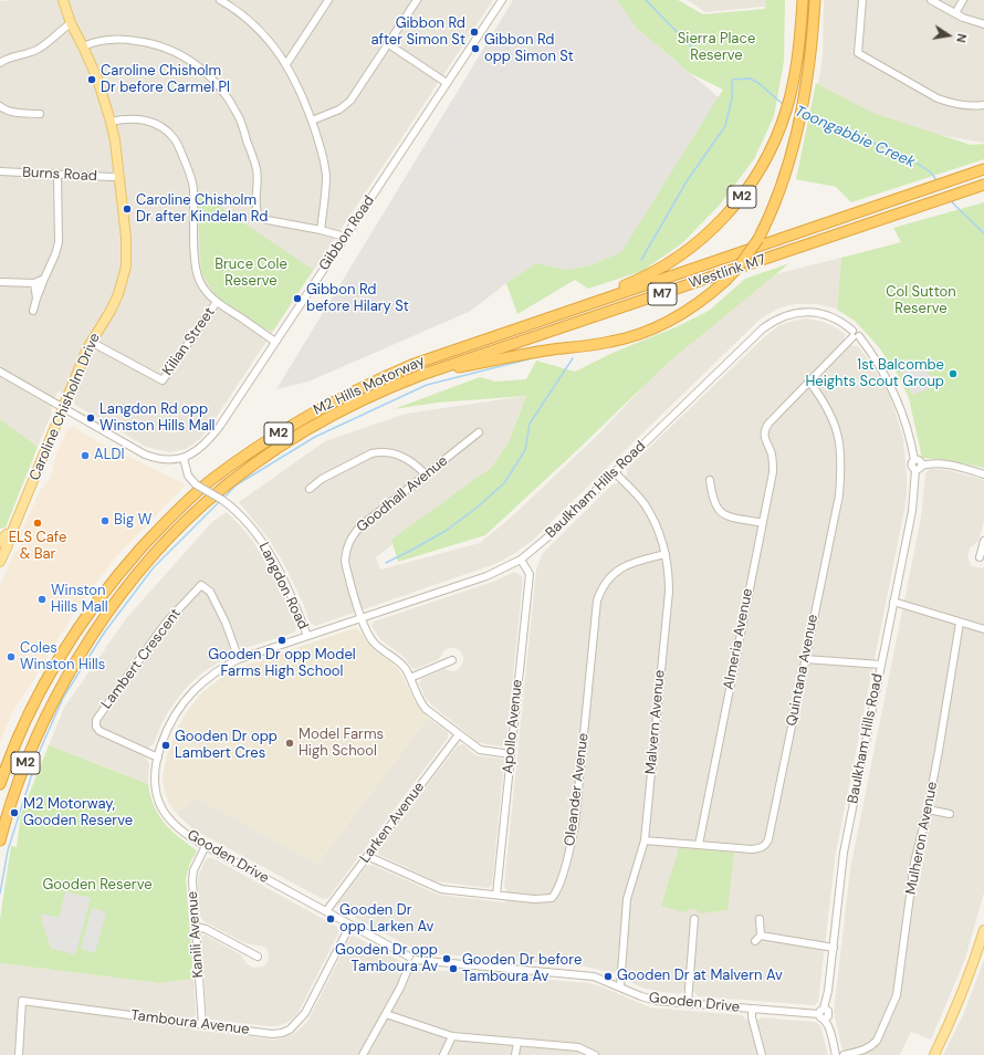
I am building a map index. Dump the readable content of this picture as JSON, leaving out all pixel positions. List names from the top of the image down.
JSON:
{
  "streets": {
    "highway": [
      "M2",
      "Westlink M7",
      "M7",
      "M2 Hills Motorway"
    ],
    "main road": ["Caroline Chisholm Drive"],
    "street": [
      "Burns Road",
      "Gibbon Road",
      "Kilian Street",
      "Baulkham Hills Road",
      "Goodhall Avenue",
      "Langdon Road",
      "Almeria Avenue",
      "Lambert Crescent",
      "Quintana Avenue",
      "Malvern Avenue",
      "Apollo Avenue",
      "Oleander Avenue",
      "Larken Avenue",
      "Mulheron Avenue",
      "Gooden Drive",
      "Kanili Avenue",
      "Tamboura Avenue"
    ]
  },
  "crossings": [
    ["Burns Road", "Caroline Chisholm Drive"],
    ["M2", "Westlink M7"],
    ["M2", "M2 Hills Motorway"],
    ["Gibbon Road", "Langdon Road"],
    ["Westlink M7", "M2 Hills Motorway"],
    ["Kilian Street", "Caroline Chisholm Drive"],
    ["Baulkham Hills Road", "Goodhall Avenue"],
    ["Baulkham Hills Road", "Langdon Road"],
    ["Baulkham Hills Road", "Malvern Avenue"],
    ["Baulkham Hills Road", "Apollo Avenue"],
    ["Baulkham Hills Road", "Gooden Drive"],
    ["Goodhall Avenue", "Apollo Avenue"],
    ["Goodhall Avenue", "Larken Avenue"],
    ["Langdon Road", "Gooden Drive"],
    ["Almeria Avenue", "Quintana Avenue"],
    ["Lambert Crescent", "Gooden Drive"],
    ["Quintana Avenue", "Malvern Avenue"],
    ["Malvern Avenue", "Oleander Avenue"],
    ["Malvern Avenue", "Gooden Drive"],
    ["Apollo Avenue", "Oleander Avenue"],
    ["Oleander Avenue", "Larken Avenue"],
    ["Larken Avenue", "Gooden Drive"],
    ["Gooden Drive", "Kanili Avenue"],
    ["Gooden Drive", "Tamboura Avenue"],
    ["Kanili Avenue", "Tamboura Avenue"]
  ],
  "water": ["Toongabbie Creek"],
  "parks": [
    "Sierra Place Reserve",
    "Bruce Cole Reserve",
    "Col Sutton Reserve",
    "Gooden Reserve"
  ],
  "places": [
    "Gibbon Rd after Simon St",
    "Gibbon Rd opp Simon St",
    "Caroline Chisholm Dr before Carmel Pl",
    "Caroline Chisholm Dr after Kindelan Rd",
    "Gibbon Rd before Hilary St",
    "1st Balcombe Heights Scout Group",
    "Langdon Rd opp Winston Hills Mall",
    "ALDI",
    "Big W",
    "ELS Cafe & Bar",
    "Winston Hills Mall",
    "Gooden Dr opp Model Farms High School",
    "Coles Winston Hills",
    "Model Farms High School",
    "Gooden Dr opp Lambert Cres",
    "M2 Motorway, Gooden Reserve",
    "Gooden Dr opp Larken Av",
    "Gooden Dr opp Tamboura Av",
    "Gooden Dr before Tamboura Av",
    "Gooden Dr at Malvern Av"
  ],
  "north": "right"
}
